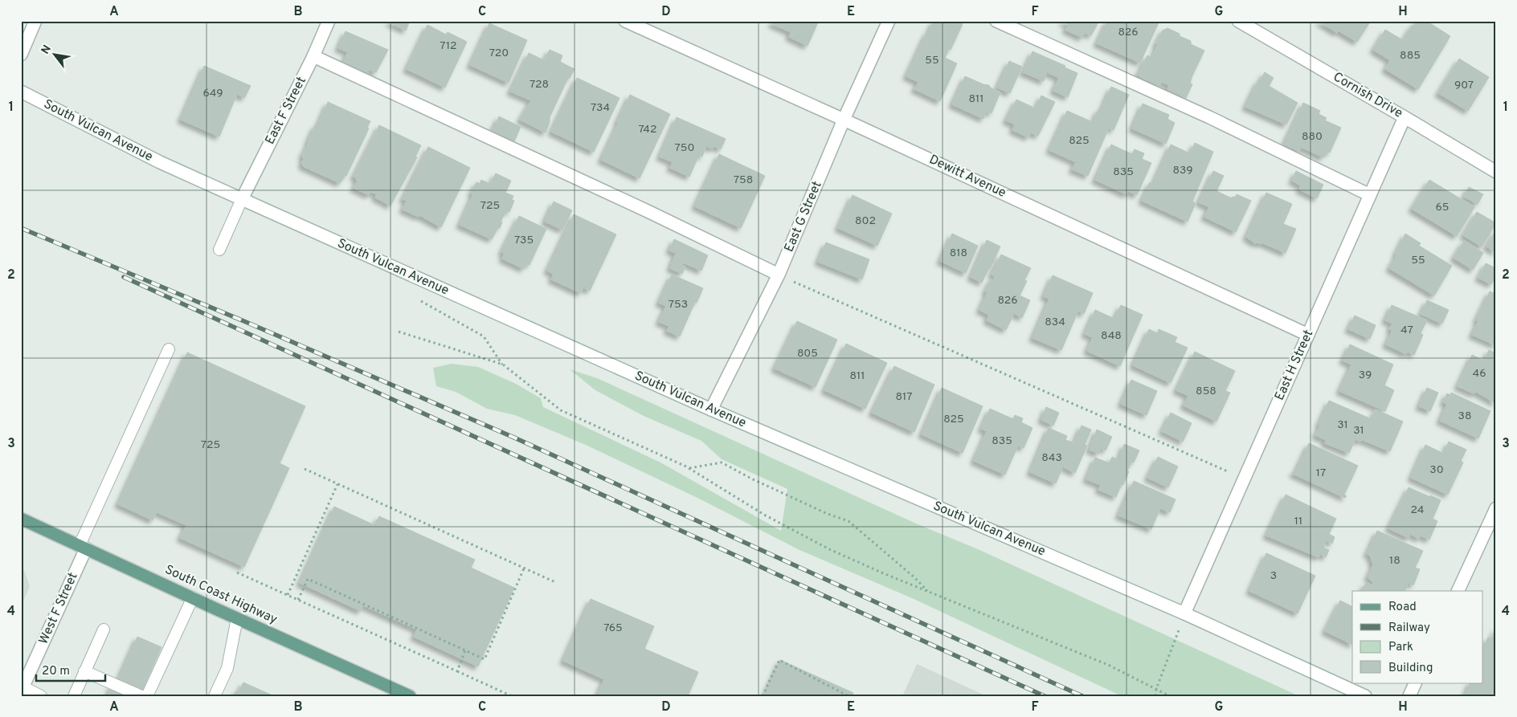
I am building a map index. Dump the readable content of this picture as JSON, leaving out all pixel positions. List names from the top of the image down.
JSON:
{
  "streets": {
    "main road": ["South Coast Highway"],
    "street": [
      "Cornish Drive",
      "East F Street",
      "South Vulcan Avenue",
      "Dewitt Avenue",
      "East G Street",
      "East H Street",
      "West F Street"
    ]
  },
  "crossings": [
    ["Cornish Drive", "East H Street"],
    ["East F Street", "South Vulcan Avenue"],
    ["South Vulcan Avenue", "East G Street"],
    ["South Vulcan Avenue", "East H Street"],
    ["Dewitt Avenue", "East G Street"],
    ["Dewitt Avenue", "East H Street"],
    ["South Coast Highway", "West F Street"]
  ],
  "house_numbers": [
    "826",
    "712",
    "720",
    "885",
    "55",
    "728",
    "907",
    "649",
    "811",
    "734",
    "742",
    "880",
    "825",
    "750",
    "839",
    "835",
    "758",
    "725",
    "65",
    "802",
    "735",
    "818",
    "55",
    "826",
    "753",
    "834",
    "47",
    "848",
    "805",
    "46",
    "39",
    "811",
    "858",
    "817",
    "38",
    "825",
    "31",
    "31",
    "835",
    "725",
    "843",
    "30",
    "17",
    "24",
    "11",
    "18",
    "3",
    "765"
  ],
  "legend": [
    "Road",
    "Railway",
    "Park",
    "Building"
  ],
  "scale_bar": "20 m",
  "north": "top left",
  "grid": {
    "columns": [
      "A",
      "B",
      "C",
      "D",
      "E",
      "F",
      "G",
      "H"
    ],
    "rows": [
      "1",
      "2",
      "3",
      "4"
    ]
  }
}
